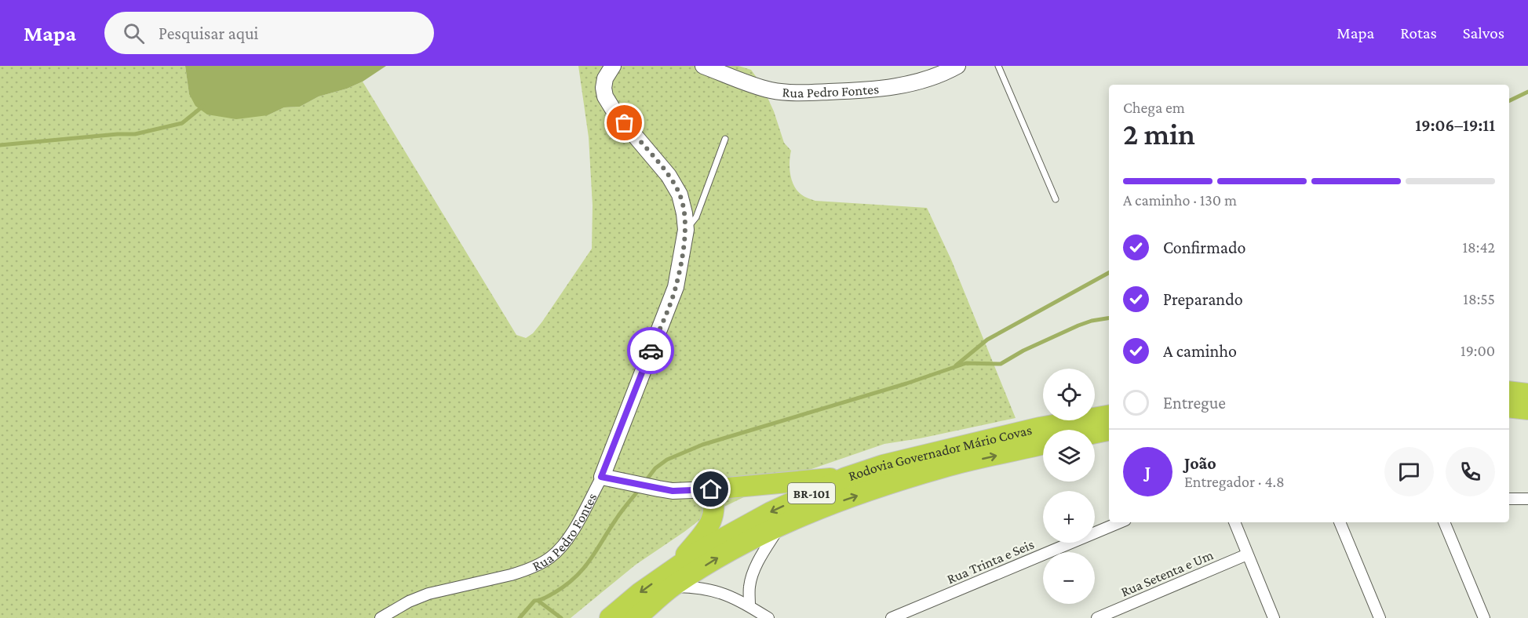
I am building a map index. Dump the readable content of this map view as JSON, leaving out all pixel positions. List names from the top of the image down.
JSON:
{
  "streets": {
    "highway": ["Rodovia Governador Mário Covas", "BR-101"],
    "street": ["Rua Pedro Fontes", "Rua Trinta e Seis", "Rua Setenta e Um"]
  },
  "page": {
    "header": "Mapa",
    "search": "Pesquisar aqui",
    "nav": ["Mapa", "Rotas", "Salvos"],
    "heading": ["2 min", "Chega em", "19:06–19:11"],
    "panel": ["João", "Entregador · 4.8"],
    "bar": "A caminho · 130 m",
    "list": [
      ["Confirmado", "18:42"],
      ["Preparando", "18:55"],
      ["A caminho", "19:00"],
      "Entregue"
    ],
    "map_buttons": ["+", "−"],
    "round": "J"
  }
}
